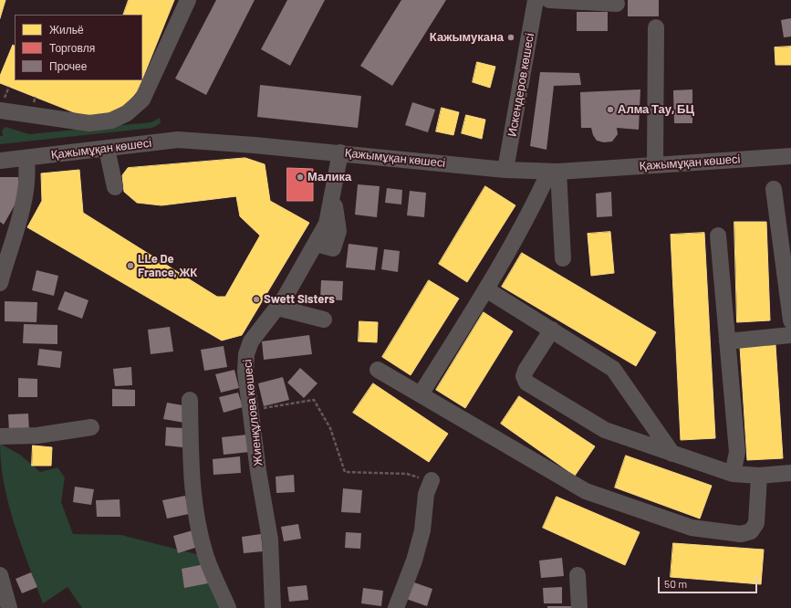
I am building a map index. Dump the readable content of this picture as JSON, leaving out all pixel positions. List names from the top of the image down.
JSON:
{
  "streets": {
    "street": ["Искендеров көшесі", "Қажымұқан көшесі", "Жиенқұлова көшесі"]
  },
  "crossings": [
    ["Искендеров көшесі", "Қажымұқан көшесі"],
    ["Қажымұқан көшесі", "Жиенқұлова көшесі"]
  ],
  "places": [
    "Кажымукана",
    "Алма Тау, БЦ",
    "Малика",
    "LLe De France, ЖК",
    "Swett Sisters"
  ],
  "legend": ["Жильё", "Торговля", "Прочее"],
  "scale_bar": "50 m"
}
